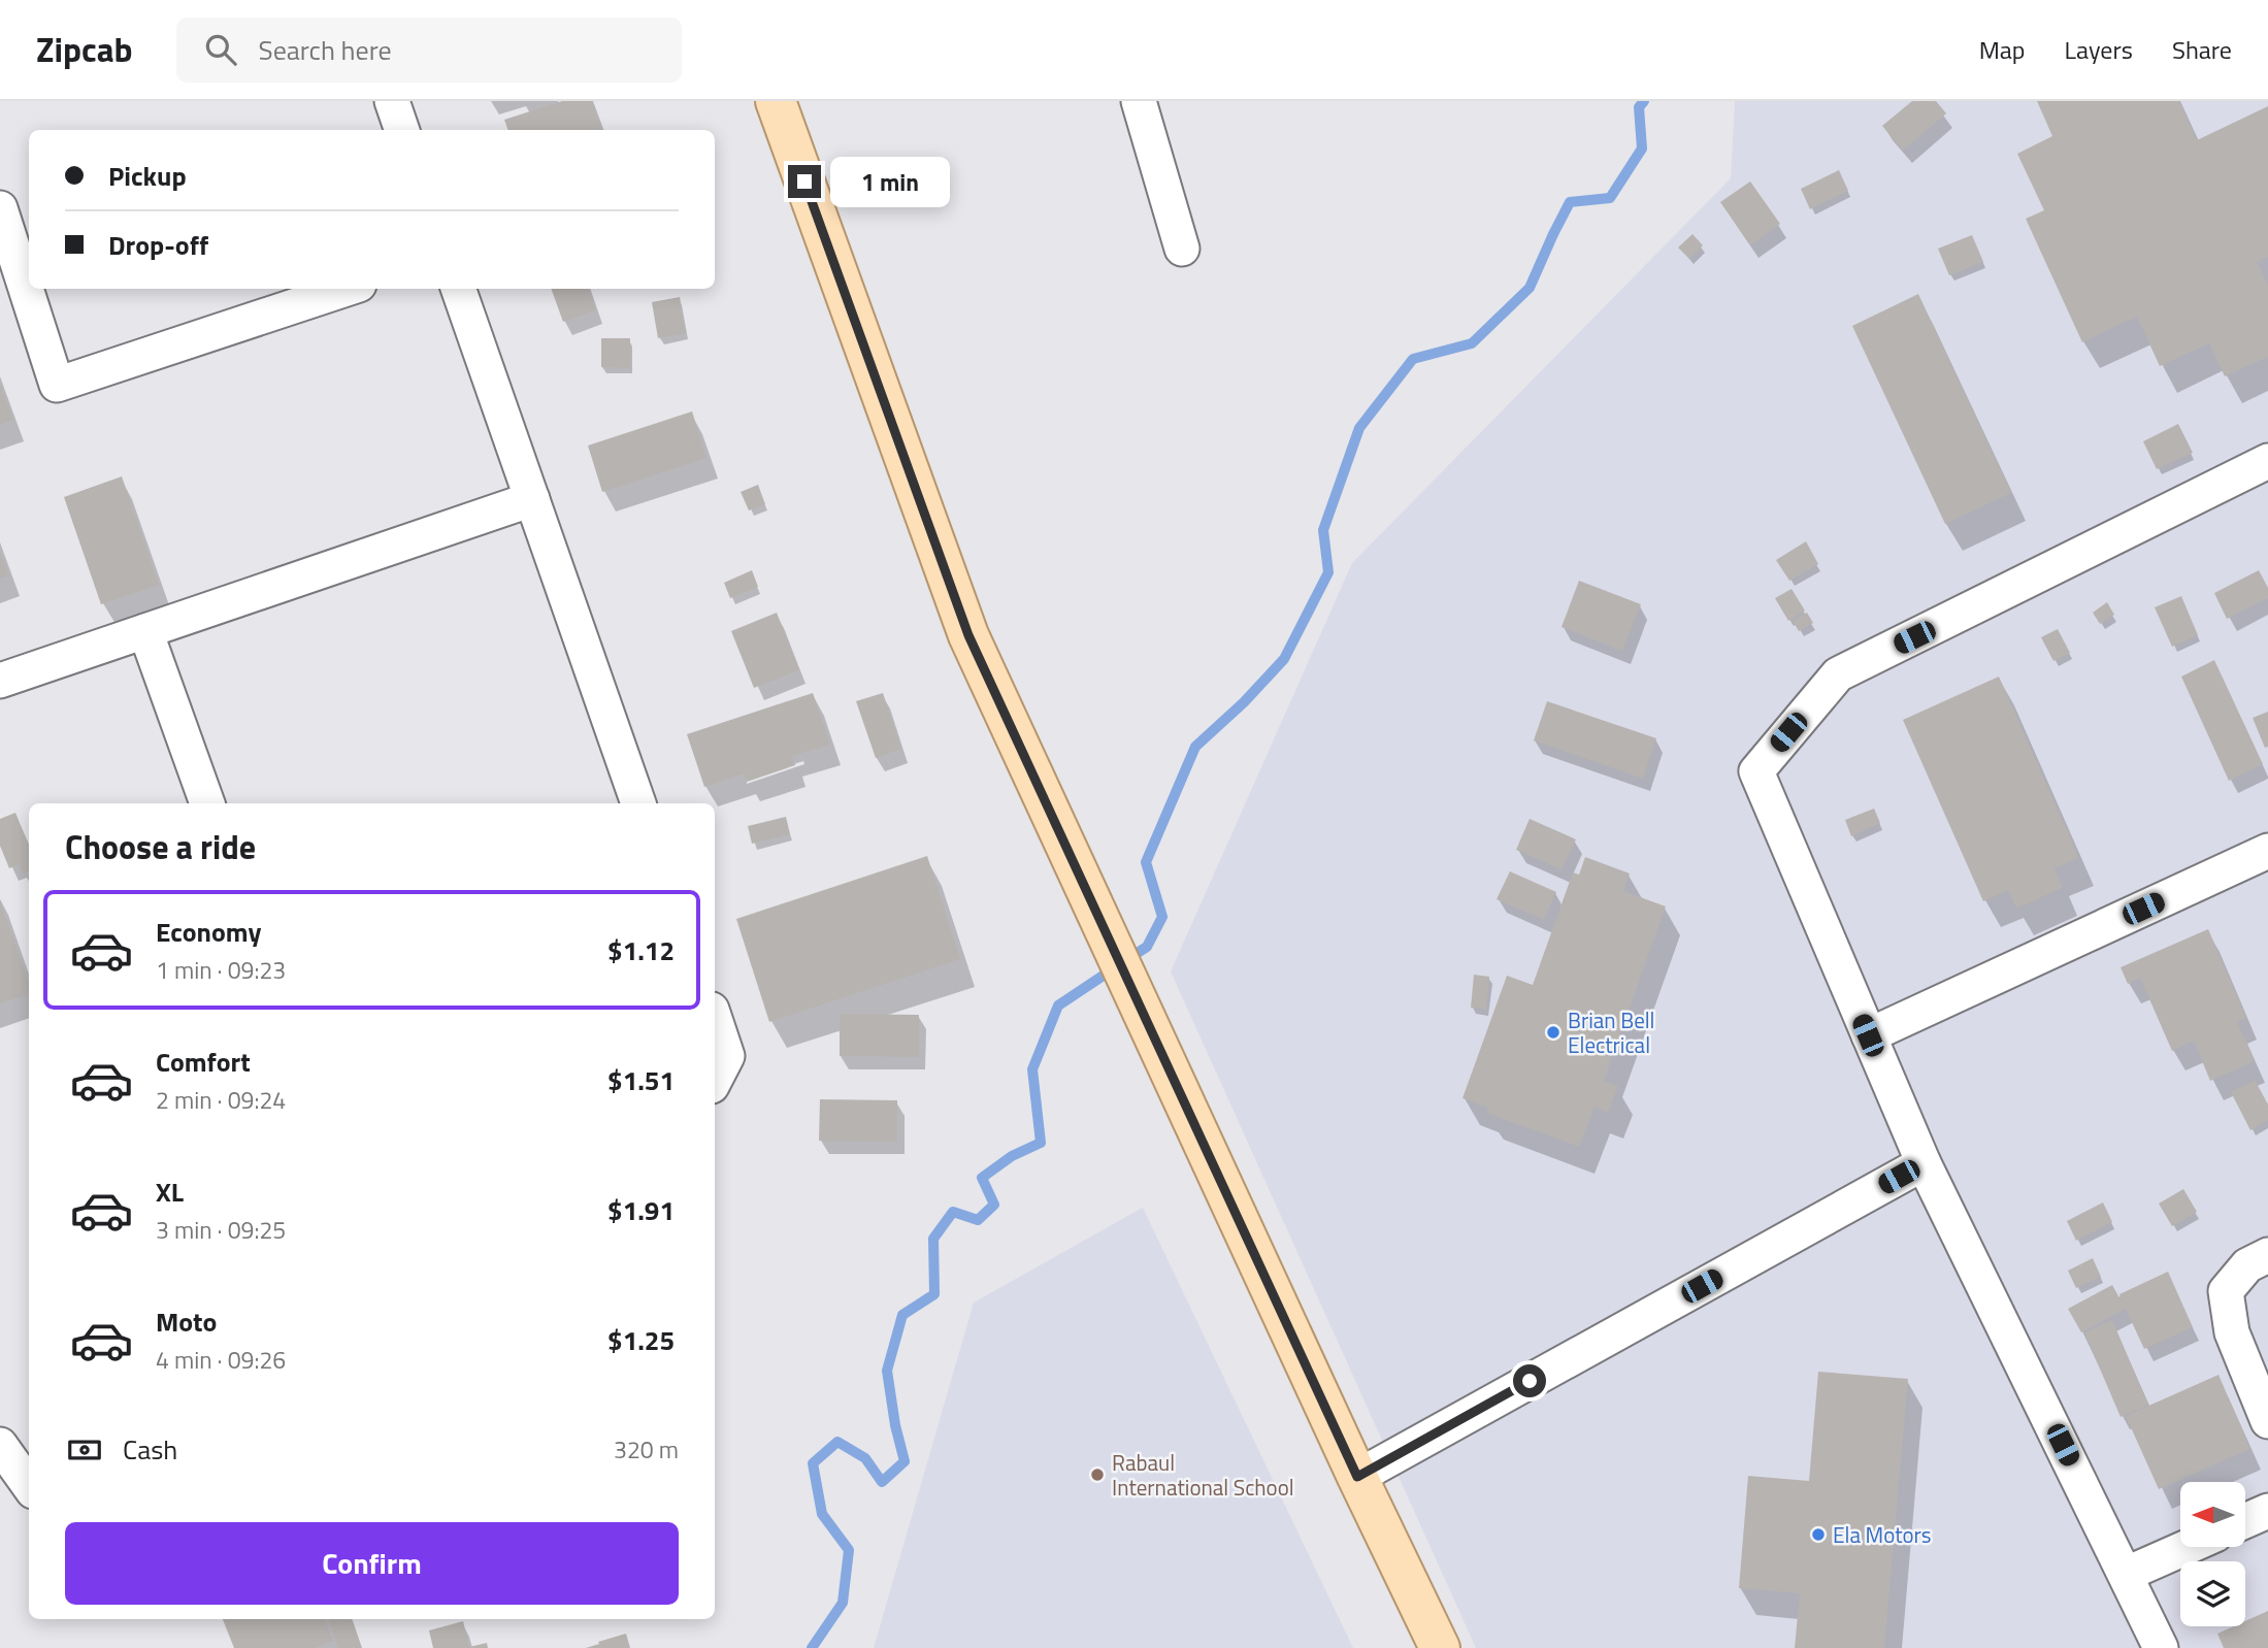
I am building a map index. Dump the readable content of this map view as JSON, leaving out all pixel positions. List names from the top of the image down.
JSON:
{
  "places": ["Brian Bell Electrical", "Rabaul International School", "Ela Motors"],
  "north": "left",
  "page": {
    "header": "Zipcab",
    "search": "Search here",
    "nav": ["Map", "Layers", "Share"],
    "banner": ["Pickup", "Drop-off"],
    "bubble": "1 min",
    "heading": "Choose a ride",
    "list": [
      {
        "name": "Economy",
        "note": "1 min · 09:23",
        "value": "$1.12"
      },
      {
        "name": "Comfort",
        "note": "2 min · 09:24",
        "value": "$1.51"
      },
      {
        "name": "XL",
        "note": "3 min · 09:25",
        "value": "$1.91"
      },
      {
        "name": "Moto",
        "note": "4 min · 09:26",
        "value": "$1.25"
      }
    ],
    "pay": ["Cash", "320 m"],
    "buttons": "Confirm"
  }
}
